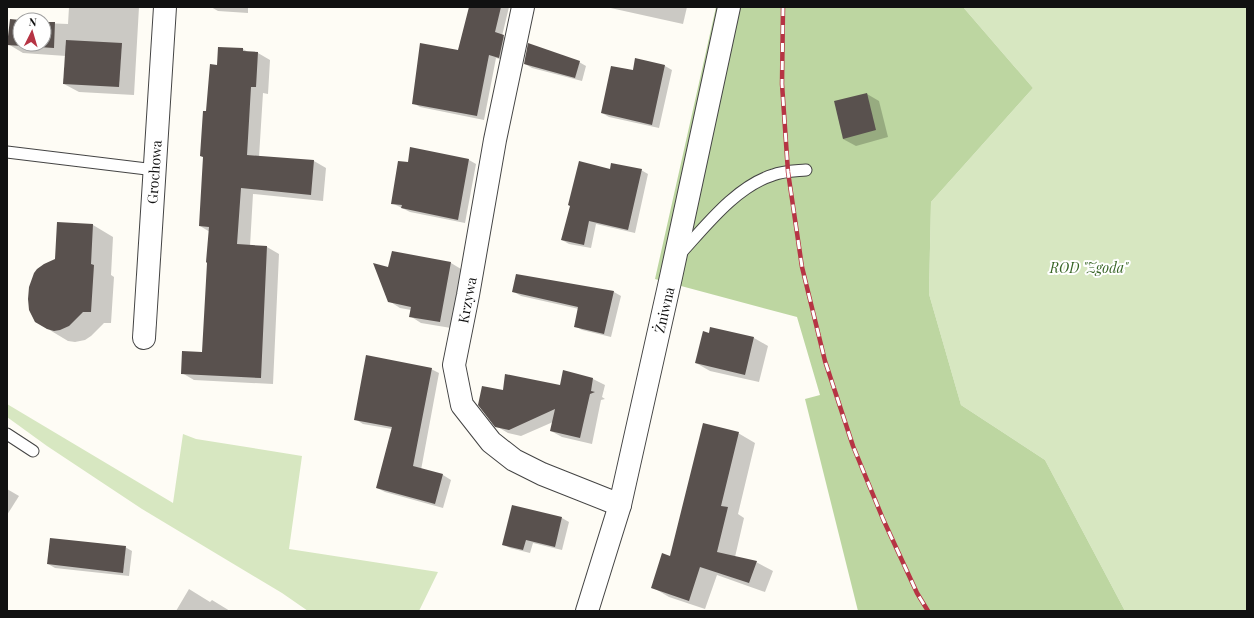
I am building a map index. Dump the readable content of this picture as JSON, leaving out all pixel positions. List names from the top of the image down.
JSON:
{
  "streets": {
    "street": ["Grochowa", "Krzywa", "Żniwna"]
  },
  "crossings": [
    ["Krzywa", "Żniwna"]
  ],
  "parks": ["ROD \"Zgoda\""],
  "north": "top"
}
